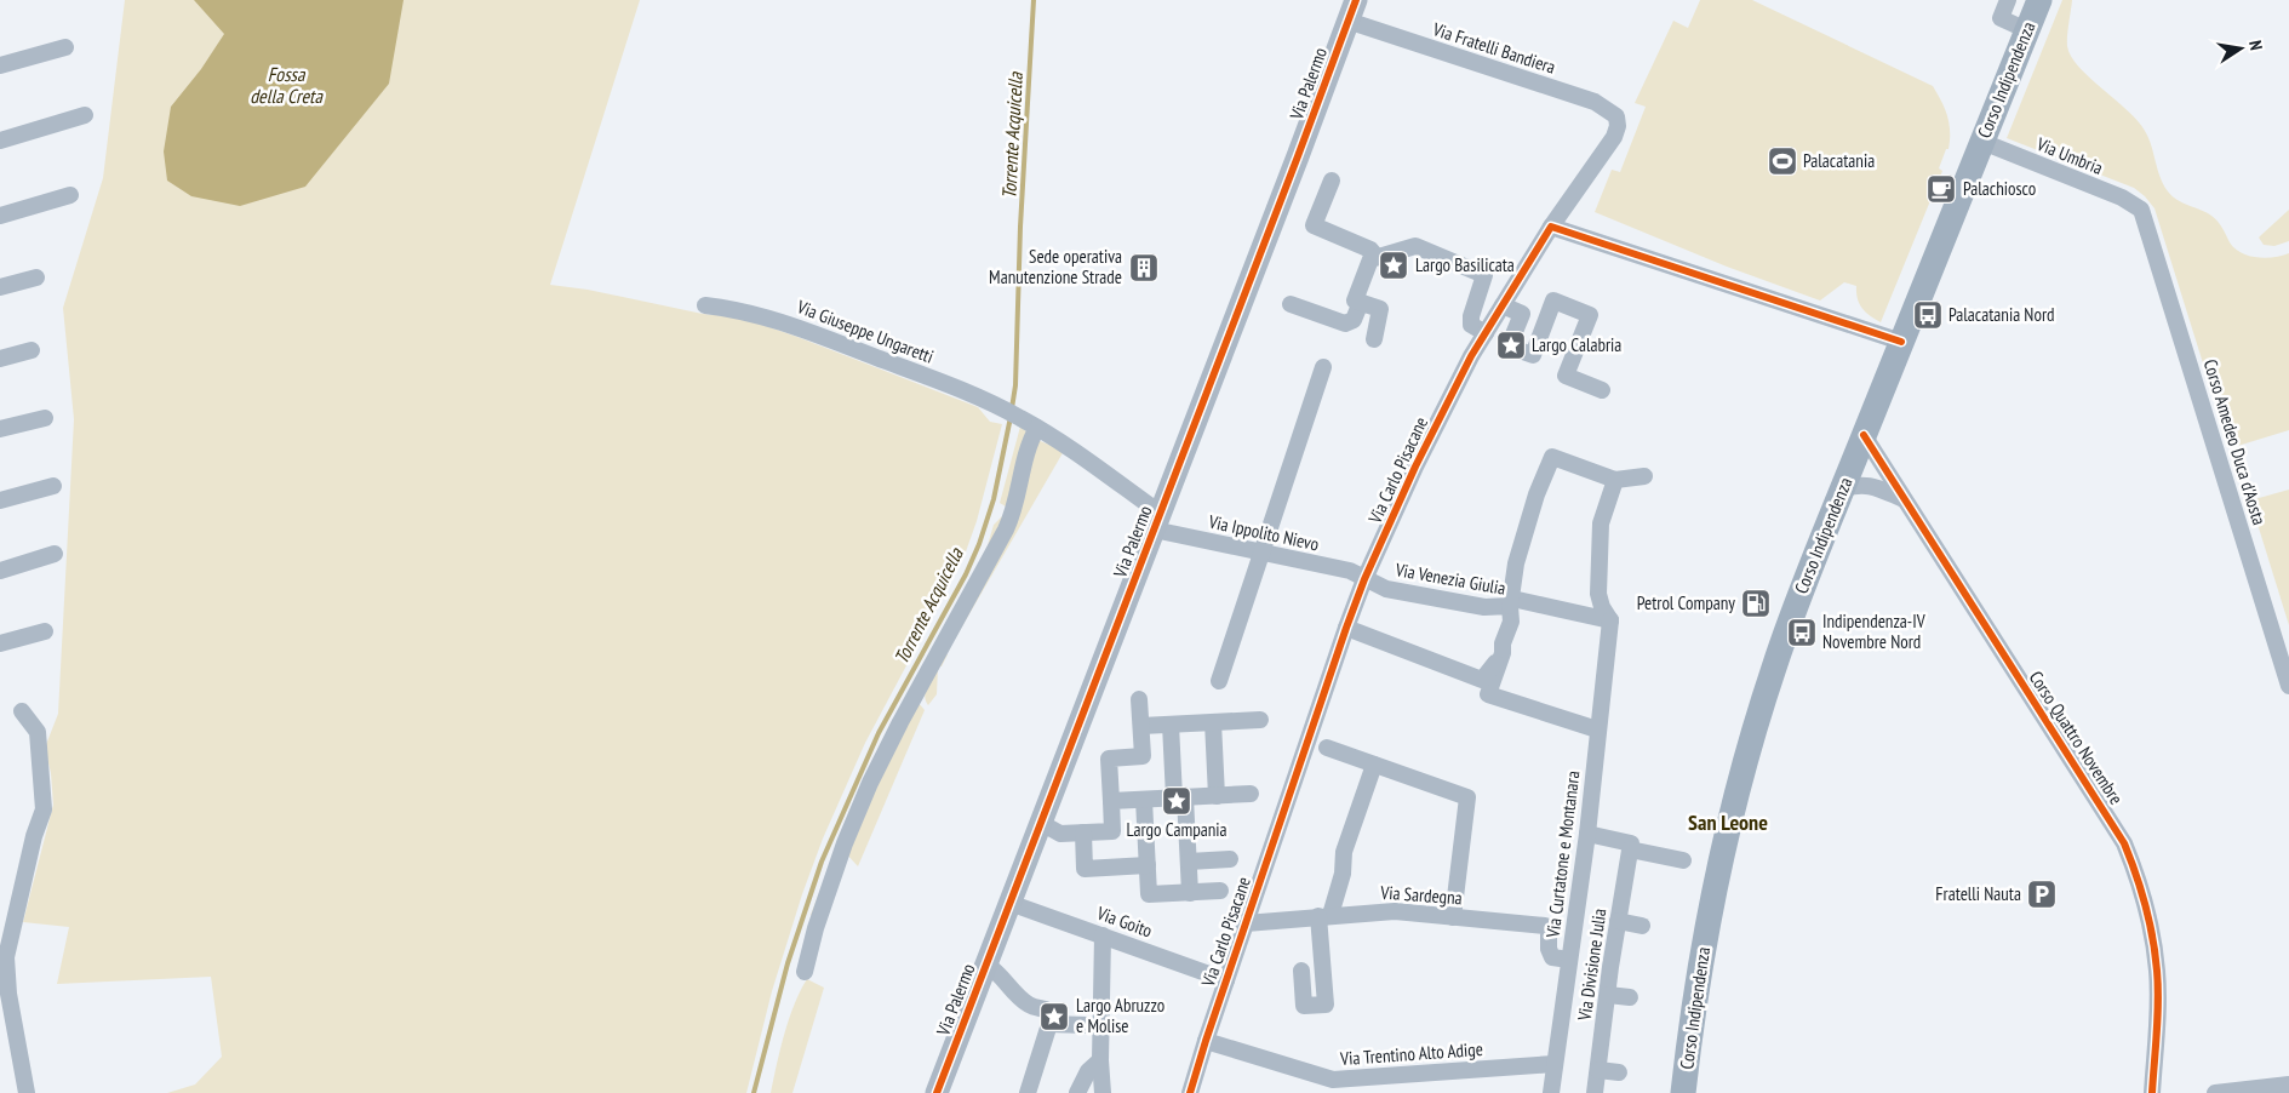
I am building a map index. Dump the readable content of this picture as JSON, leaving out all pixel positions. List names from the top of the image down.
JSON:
{
  "streets": {
    "main road": ["Corso Indipendenza", "Via Palermo"],
    "street": [
      "Via Fratelli Bandiera",
      "Via Umbria",
      "Via Giuseppe Ungaretti",
      "Corso Amedeo Duca d'Aosta",
      "Via Carlo Pisacane",
      "Via Ippolito Nievo",
      "Via Venezia Giulia",
      "Corso Quattro Novembre",
      "Via Curtatone e Montanara",
      "Via Sardegna",
      "Via Goito",
      "Via Divisione Julia",
      "Via Trentino Alto Adige"
    ]
  },
  "crossings": [
    ["Via Fratelli Bandiera", "Via Palermo"],
    ["Via Fratelli Bandiera", "Via Carlo Pisacane"],
    ["Corso Indipendenza", "Via Umbria"],
    ["Corso Indipendenza", "Corso Quattro Novembre"],
    ["Via Palermo", "Via Ippolito Nievo"],
    ["Via Palermo", "Via Goito"],
    ["Via Umbria", "Corso Amedeo Duca d'Aosta"],
    ["Via Carlo Pisacane", "Via Ippolito Nievo"],
    ["Via Carlo Pisacane", "Via Venezia Giulia"],
    ["Via Carlo Pisacane", "Via Sardegna"],
    ["Via Carlo Pisacane", "Via Goito"],
    ["Via Carlo Pisacane", "Via Trentino Alto Adige"],
    ["Via Ippolito Nievo", "Via Venezia Giulia"],
    ["Via Venezia Giulia", "Via Curtatone e Montanara"],
    ["Via Curtatone e Montanara", "Via Sardegna"],
    ["Via Curtatone e Montanara", "Via Trentino Alto Adige"]
  ],
  "districts": ["San Leone"],
  "water": ["Fossa della Creta", "Torrente Acquicella"],
  "places": {
    "sports": ["Palacatania"],
    "cafe": ["Palachiosco"],
    "place": [
      "Largo Basilicata",
      "Largo Calabria",
      "Largo Campania",
      "Largo Abruzzo e Molise"
    ],
    "building": ["Sede operativa Manutenzione Strade"],
    "bus stop": ["Palacatania Nord", "Indipendenza-IV Novembre Nord"],
    "fuel station": ["Petrol Company"],
    "parking": ["Fratelli Nauta"]
  },
  "north": "right"
}
